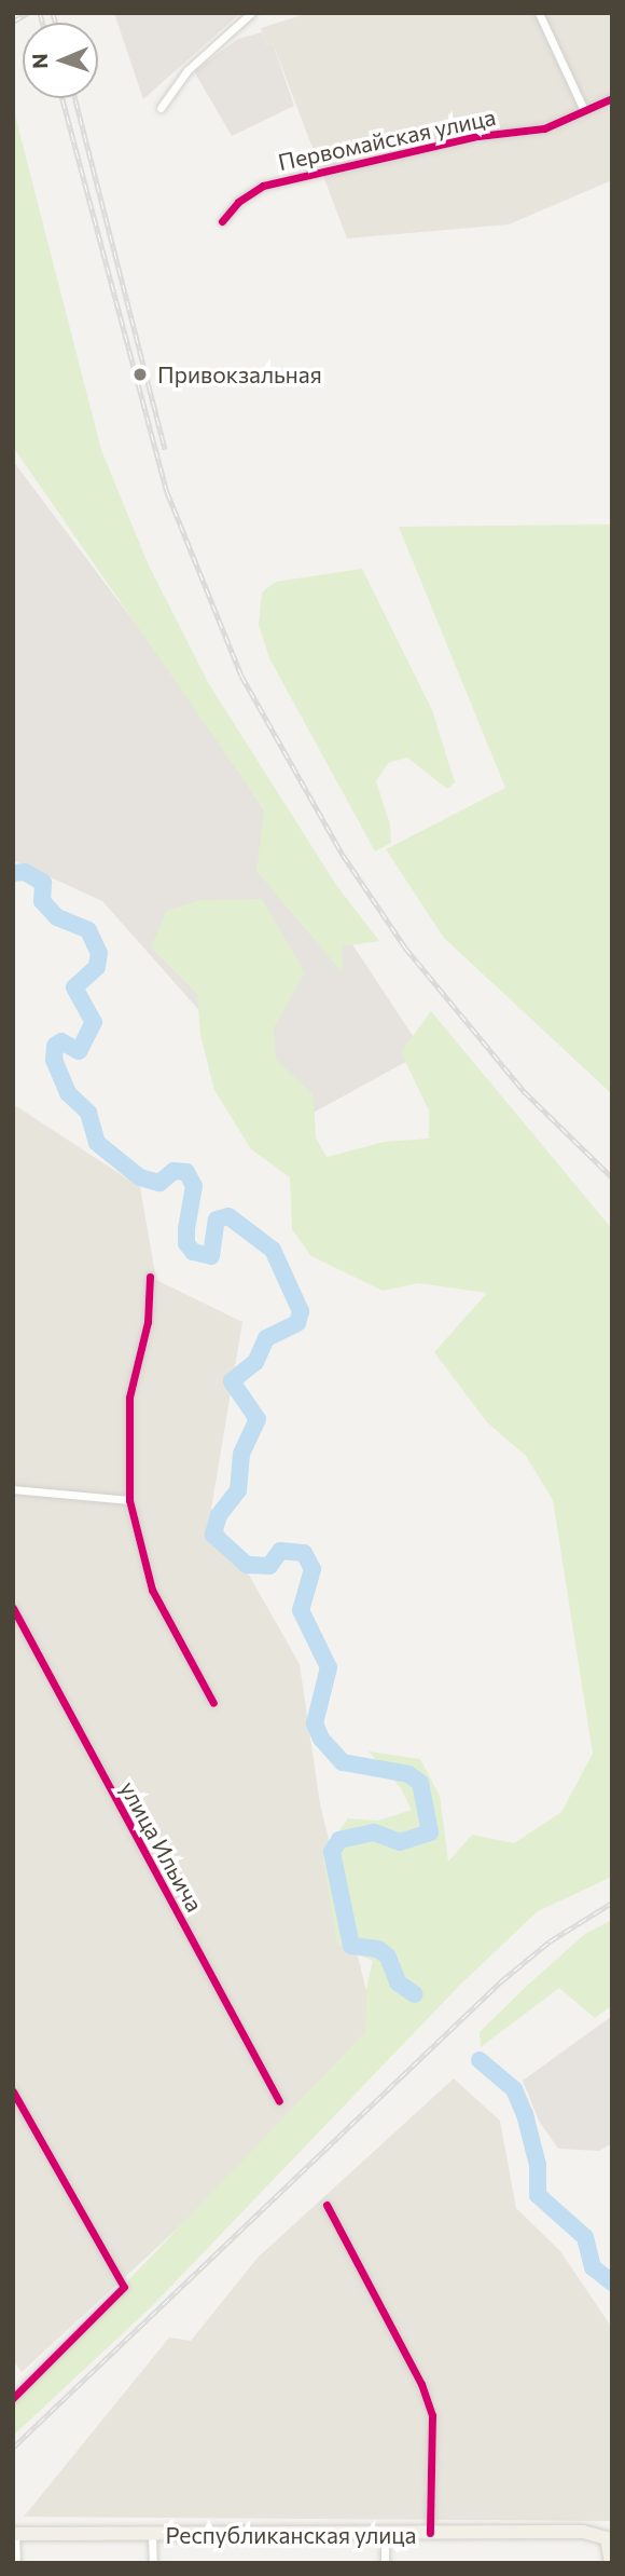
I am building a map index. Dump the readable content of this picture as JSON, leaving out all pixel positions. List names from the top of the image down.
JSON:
{
  "streets": {
    "main road": ["Республиканская улица"],
    "street": ["Первомайская улица", "улица Ильича"]
  },
  "places": ["Привокзальная"],
  "north": "left"
}
